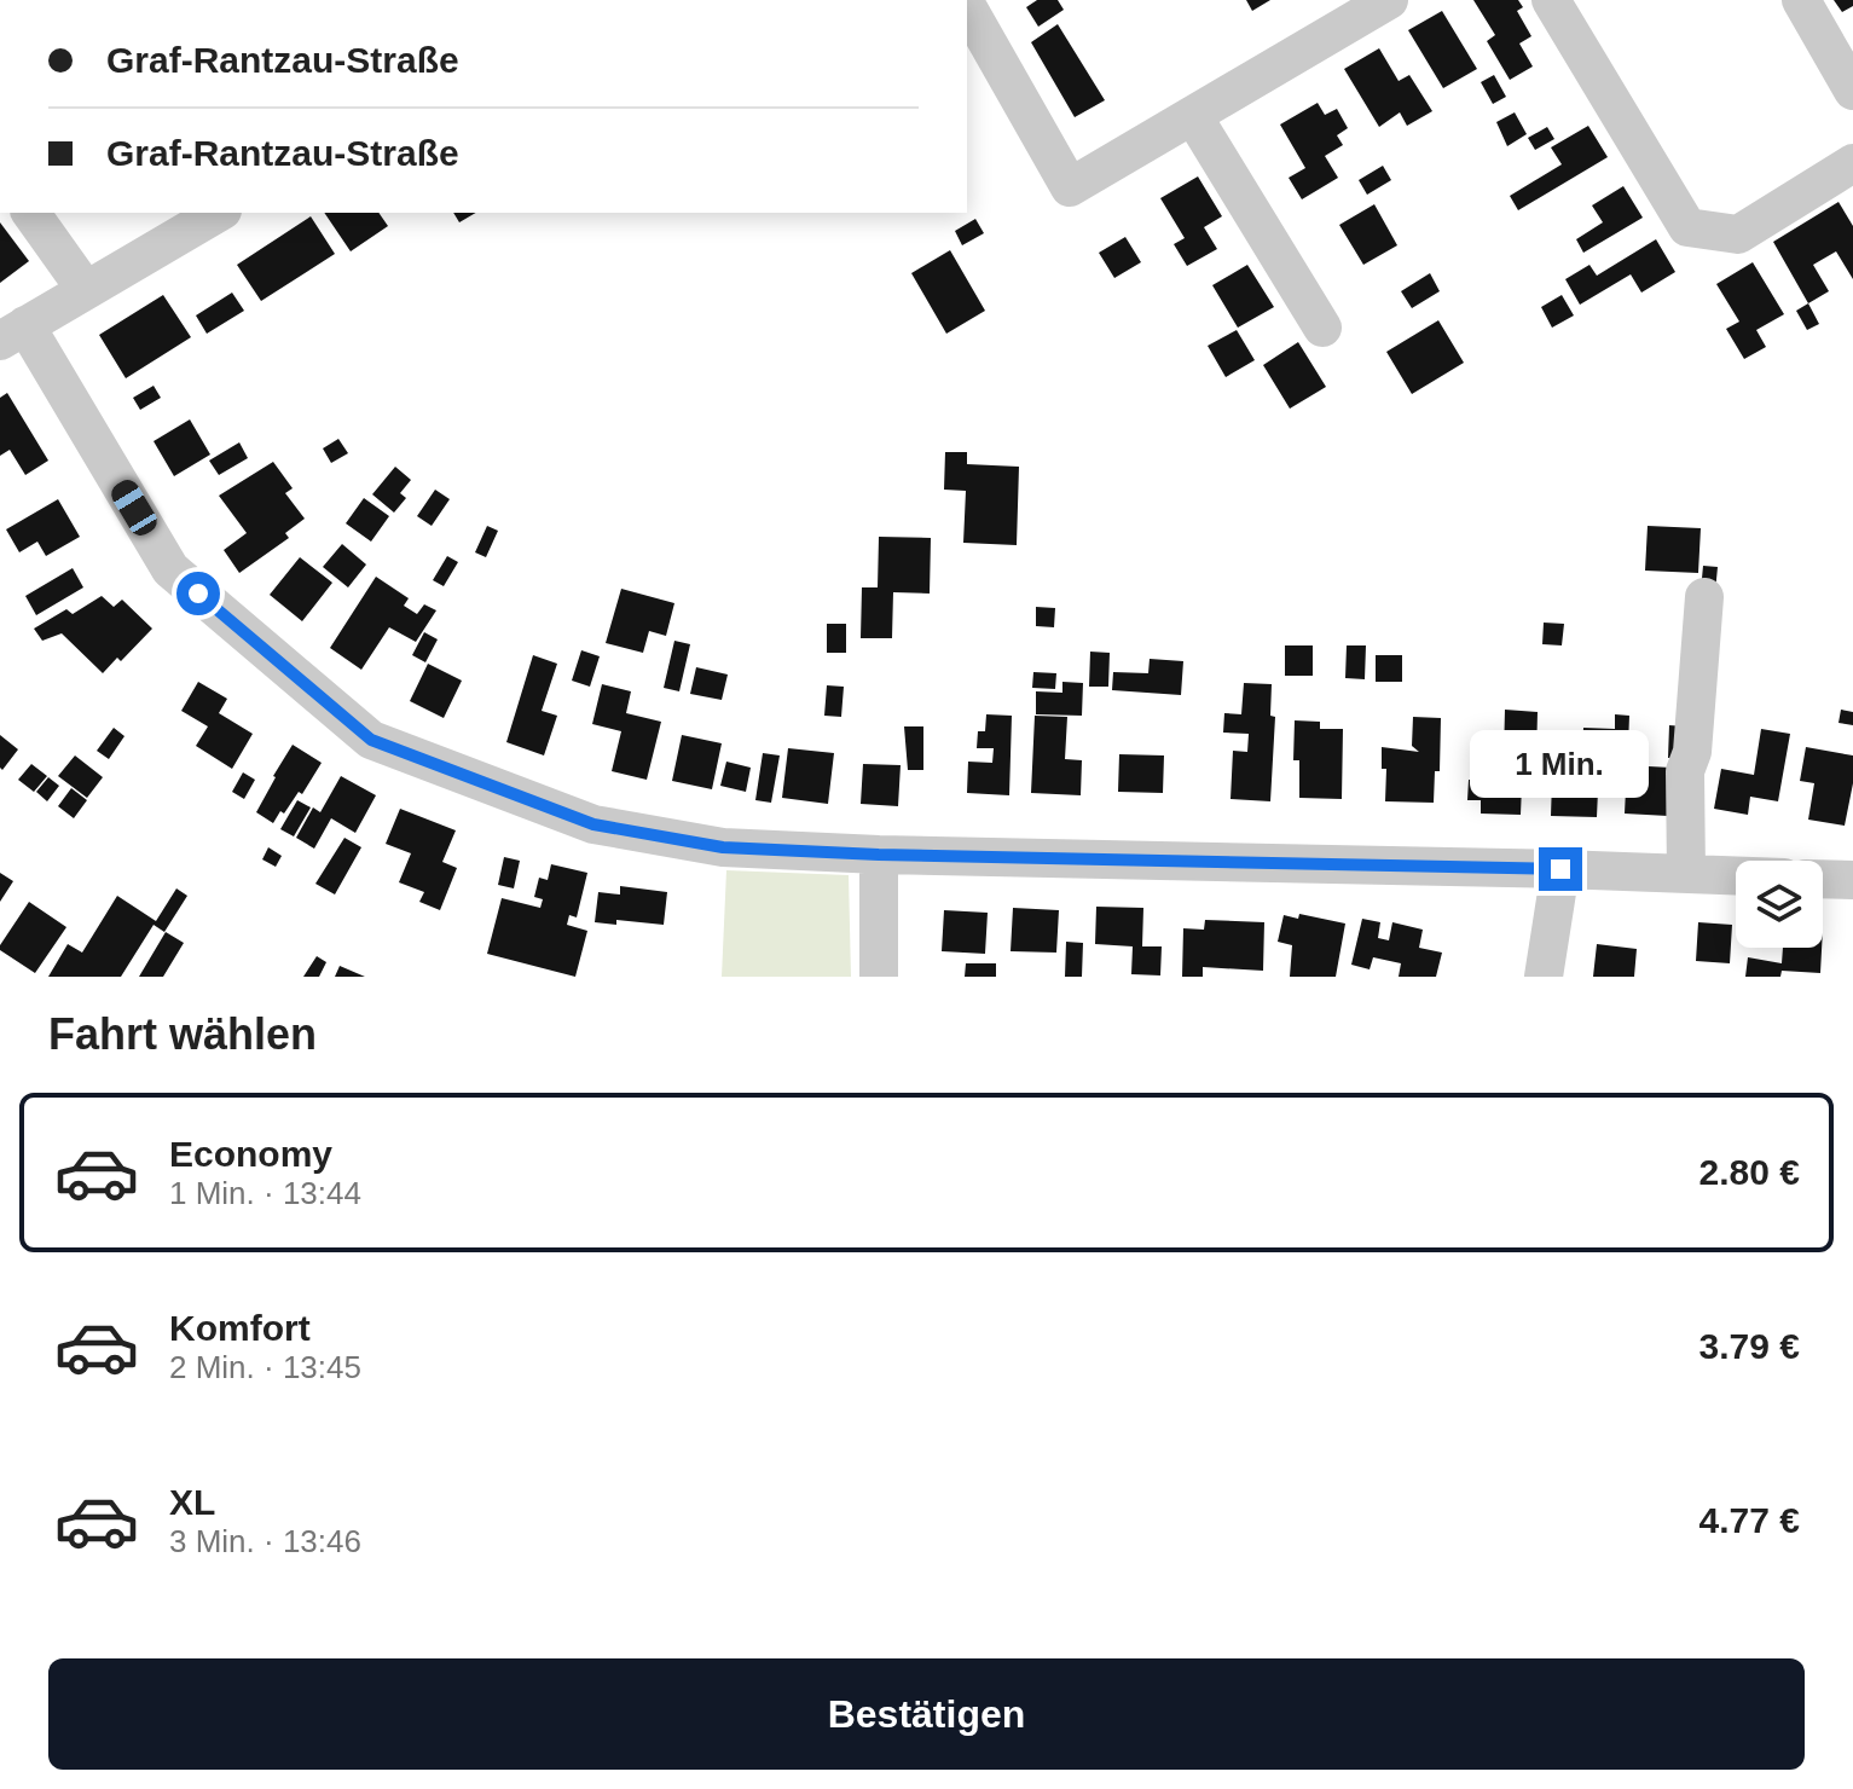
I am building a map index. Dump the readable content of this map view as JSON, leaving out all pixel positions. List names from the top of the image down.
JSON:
{
  "page": {
    "banner": ["Graf-Rantzau-Straße", "Graf-Rantzau-Straße"],
    "bubble": "1 Min.",
    "heading": "Fahrt wählen",
    "list": [
      {
        "name": "Economy",
        "note": "1 Min. · 13:44",
        "value": "2.80 €"
      },
      {
        "name": "Komfort",
        "note": "2 Min. · 13:45",
        "value": "3.79 €"
      },
      {
        "name": "XL",
        "note": "3 Min. · 13:46",
        "value": "4.77 €"
      }
    ],
    "buttons": "Bestätigen"
  }
}
